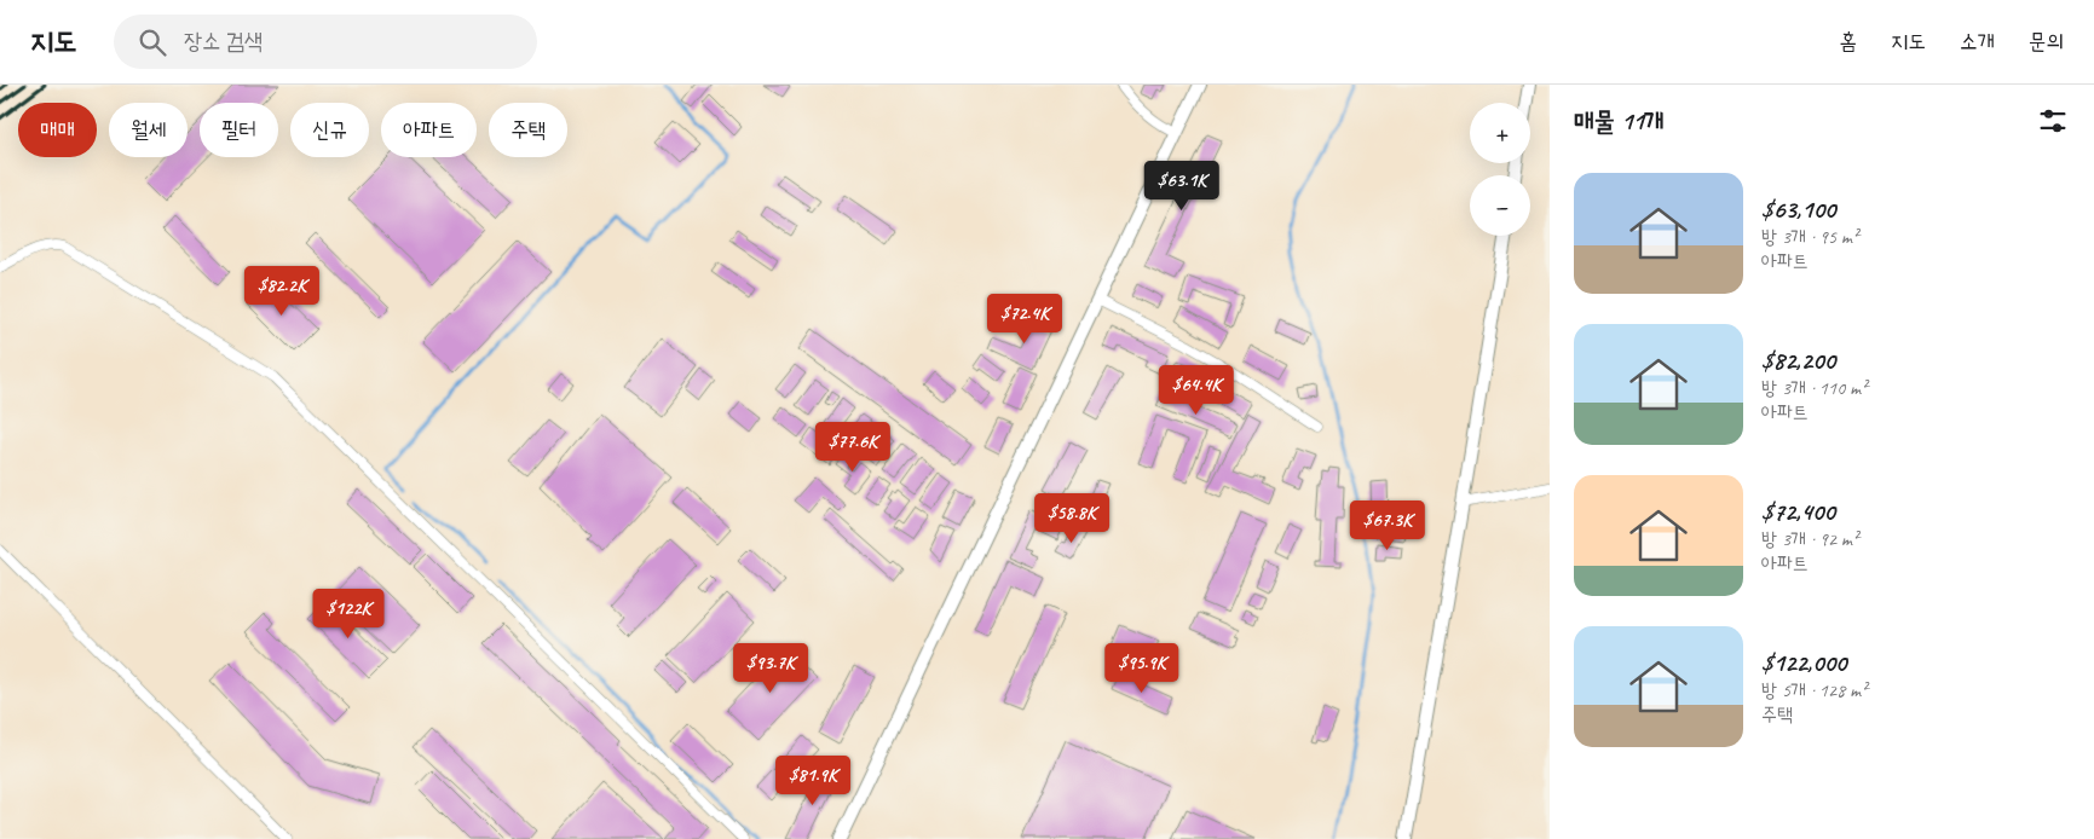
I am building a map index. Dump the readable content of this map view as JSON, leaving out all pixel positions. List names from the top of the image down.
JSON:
{
  "page": {
    "header": "지도",
    "search": "장소 검색",
    "nav": [
      "홈",
      "지도",
      "소개",
      "문의"
    ],
    "heading": "매물 11개",
    "map_buttons": ["+", "−"],
    "chip": [
      "매매",
      "월세",
      "필터",
      "신규",
      "아파트",
      "주택"
    ],
    "list": [
      {
        "name": "$63,100",
        "note": "방 3개 · 95 m² · 아파트"
      },
      {
        "name": "$82,200",
        "note": "방 3개 · 110 m² · 아파트"
      },
      {
        "name": "$72,400",
        "note": "방 3개 · 92 m² · 아파트"
      },
      {
        "name": "$122,000",
        "note": "방 5개 · 128 m² · 주택"
      }
    ],
    "price": [
      "$63.1K",
      "$82.2K",
      "$72.4K",
      "$64.4K",
      "$77.6K",
      "$58.8K",
      "$67.3K",
      "$122K",
      "$93.7K",
      "$95.9K",
      "$81.9K"
    ]
  }
}
